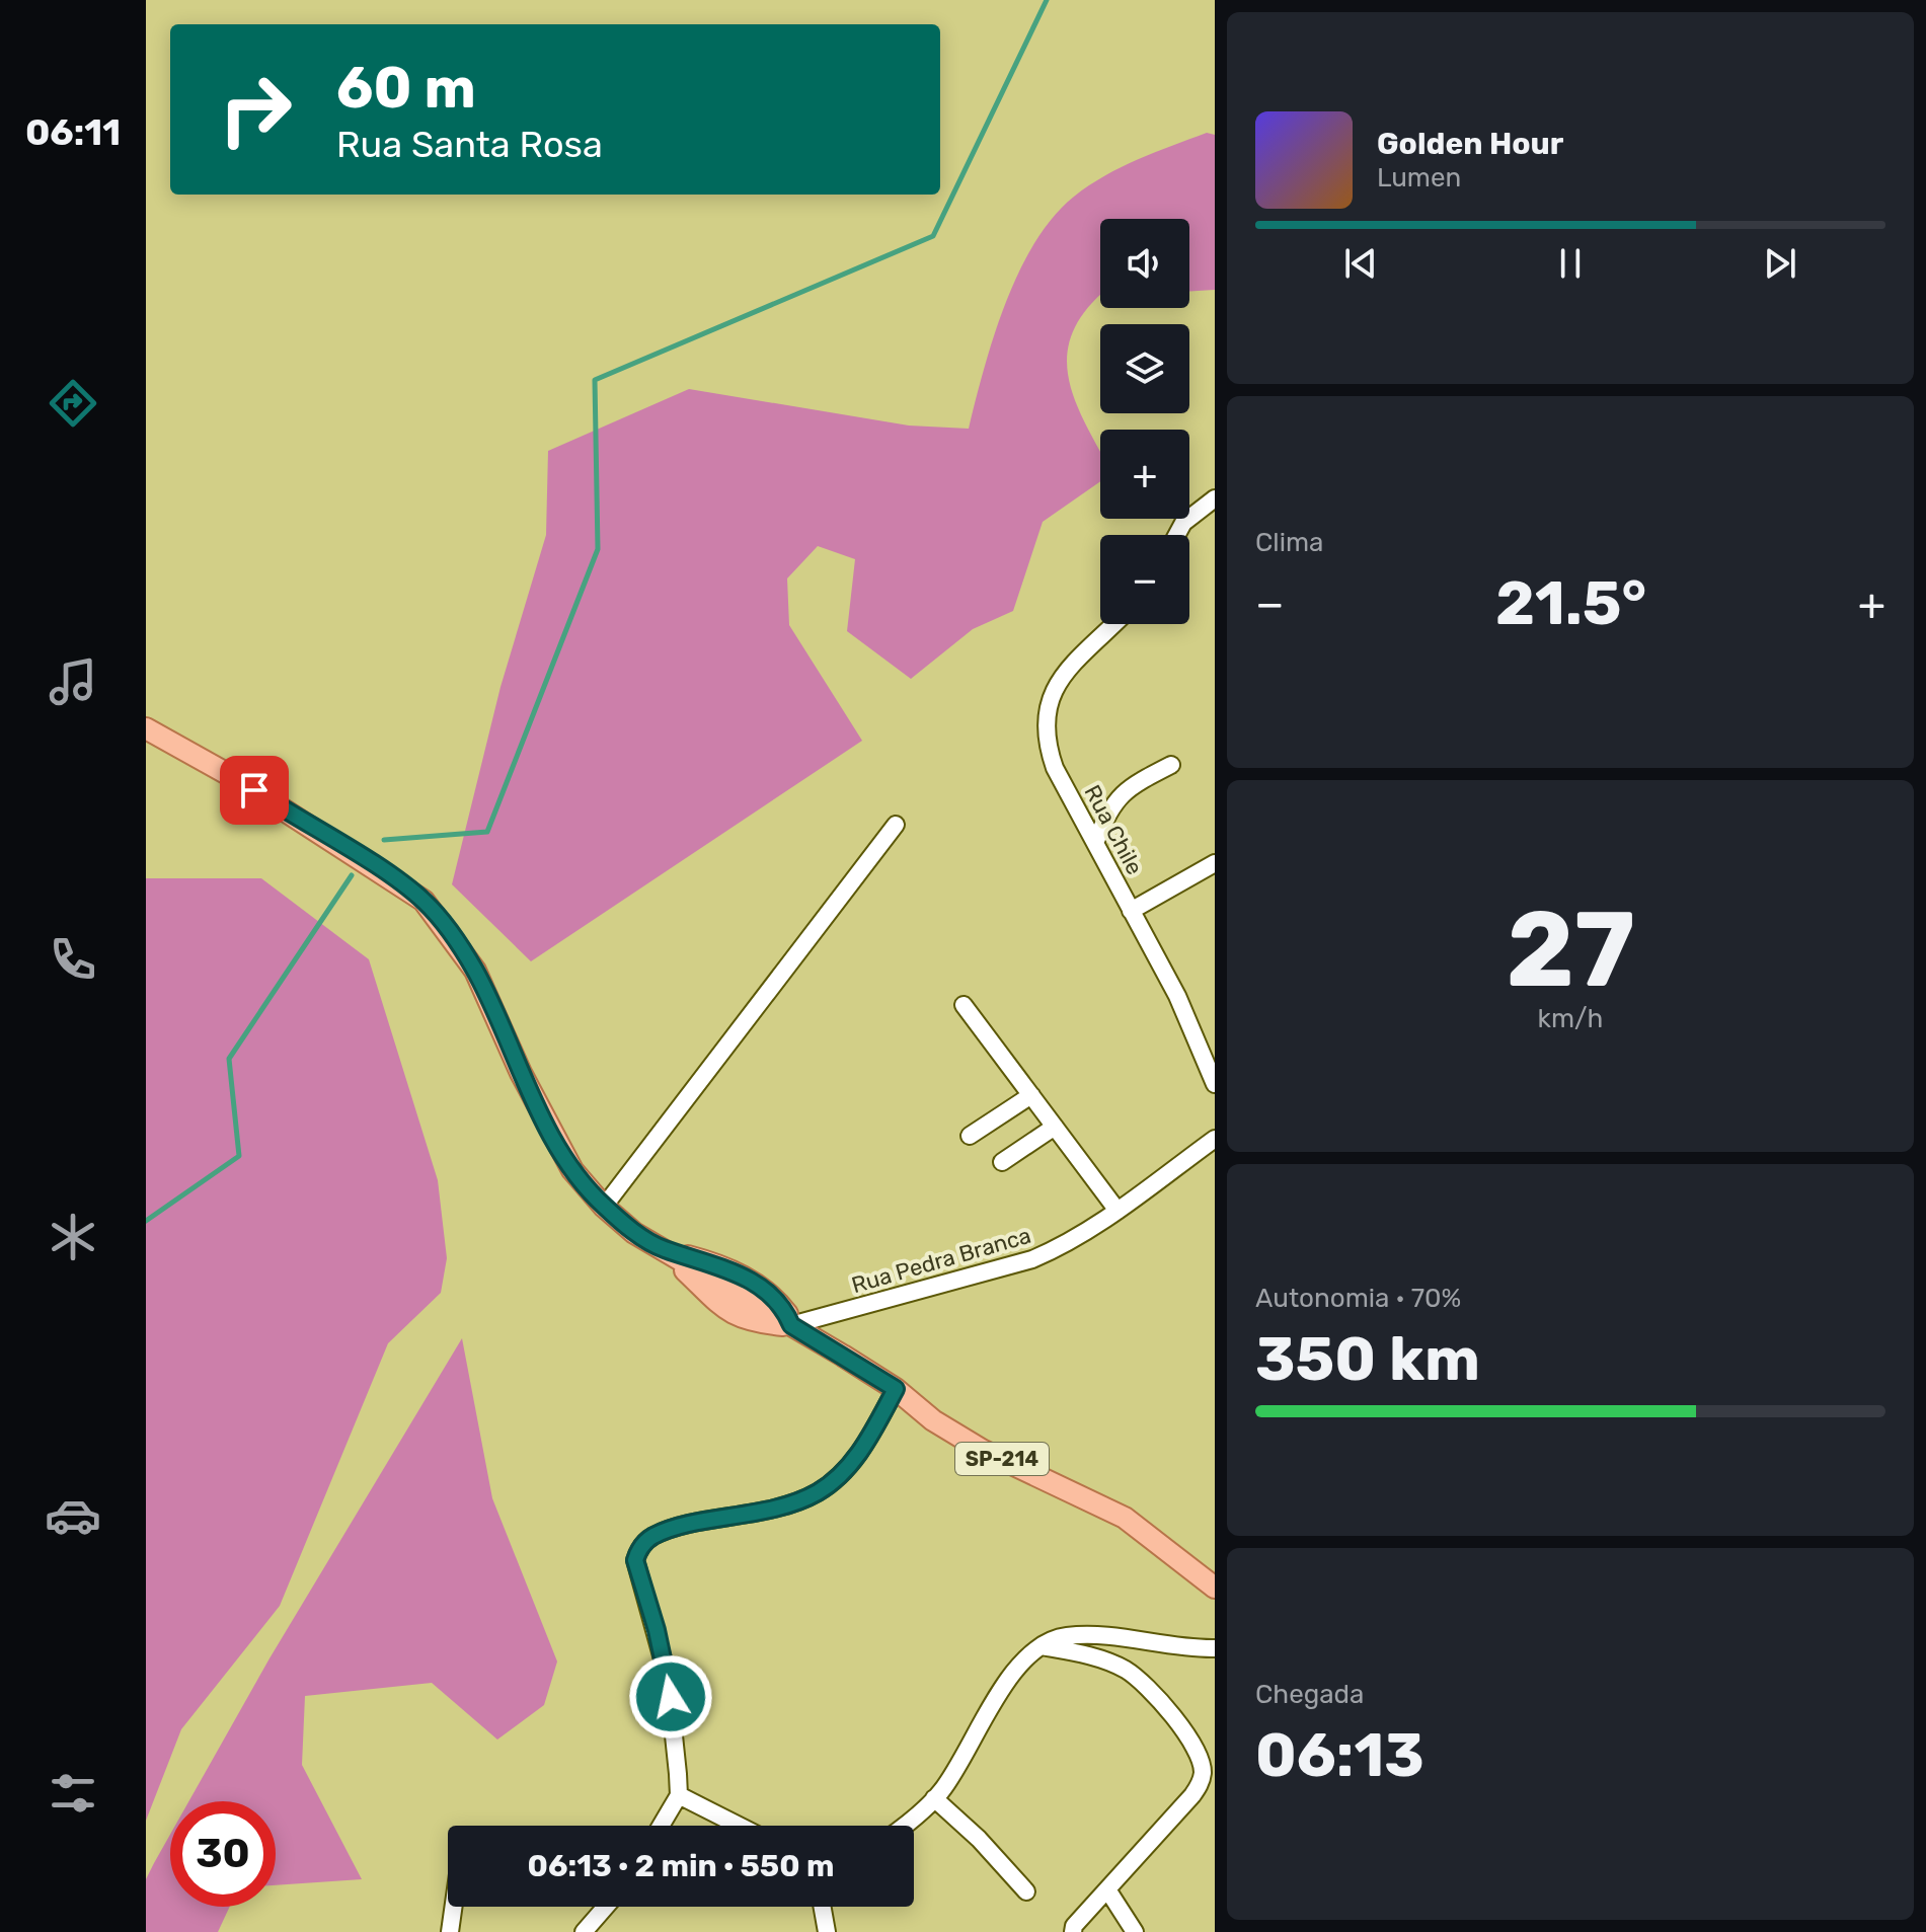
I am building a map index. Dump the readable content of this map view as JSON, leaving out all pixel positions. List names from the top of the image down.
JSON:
{
  "streets": {
    "main road": ["SP-214"],
    "street": ["Rua Chile", "Rua Pedra Branca"]
  },
  "crossings": [
    ["Rua Pedra Branca", "SP-214"]
  ],
  "page": {
    "tabs": "06:11",
    "turn": ["60 m", "Rua Santa Rosa"],
    "song": ["Golden Hour", "Lumen"],
    "map_buttons": ["+", "−"],
    "tile": [
      "Clima",
      ["27", "km/h"],
      ["Autonomia · 70%", "350 km"],
      ["Chegada", "06:13"]
    ],
    "heat": ["−", "21.5°", "+"],
    "limit": "30",
    "trip": "06:13 · 2 min · 550 m"
  }
}
